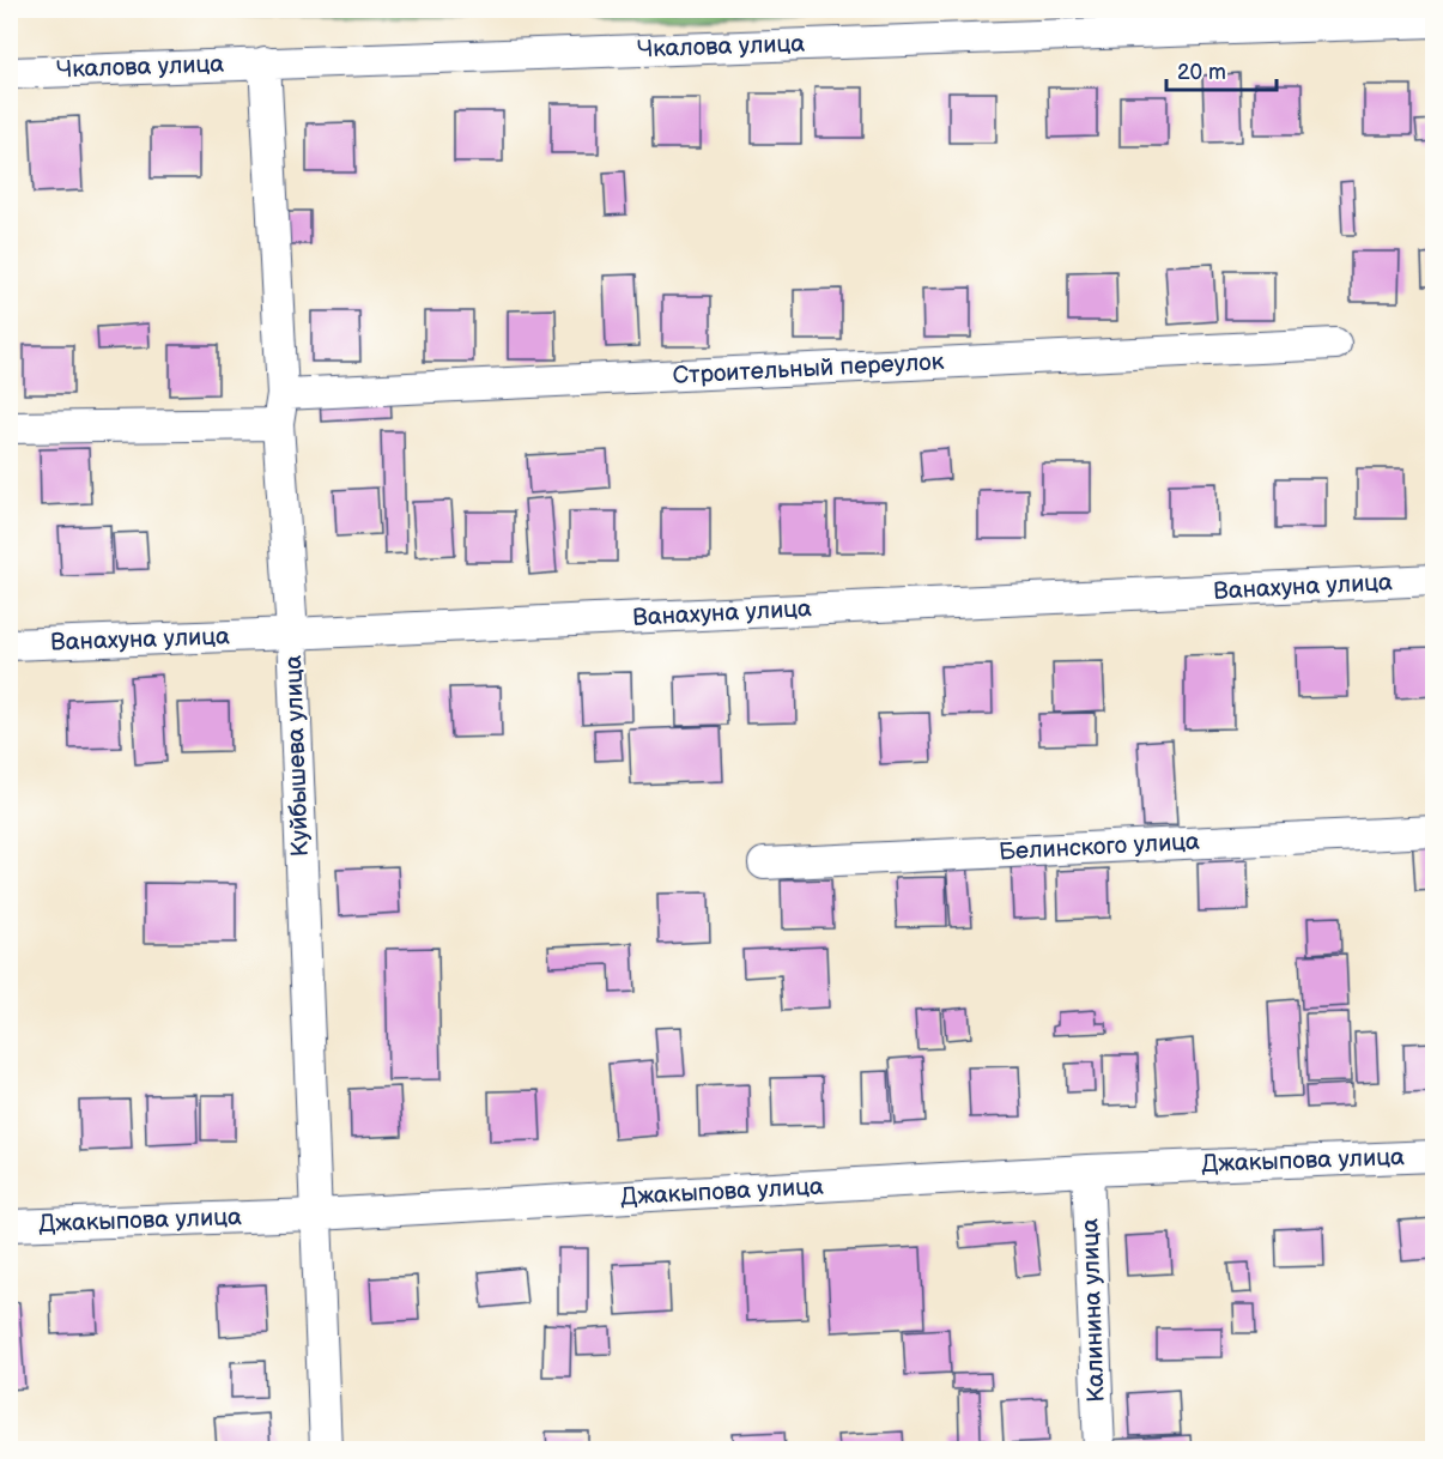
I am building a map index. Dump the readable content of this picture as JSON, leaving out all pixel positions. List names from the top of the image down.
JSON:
{
  "streets": {
    "street": [
      "Чкалова улица",
      "Строительный переулок",
      "Ванахуна улица",
      "Куйбышева улица",
      "Белинского улица",
      "Джакыпова улица",
      "Калинина улица"
    ]
  },
  "crossings": [
    ["Чкалова улица", "Куйбышева улица"],
    ["Строительный переулок", "Куйбышева улица"],
    ["Ванахуна улица", "Куйбышева улица"],
    ["Куйбышева улица", "Джакыпова улица"],
    ["Джакыпова улица", "Калинина улица"]
  ],
  "scale_bar": "20 m"
}
